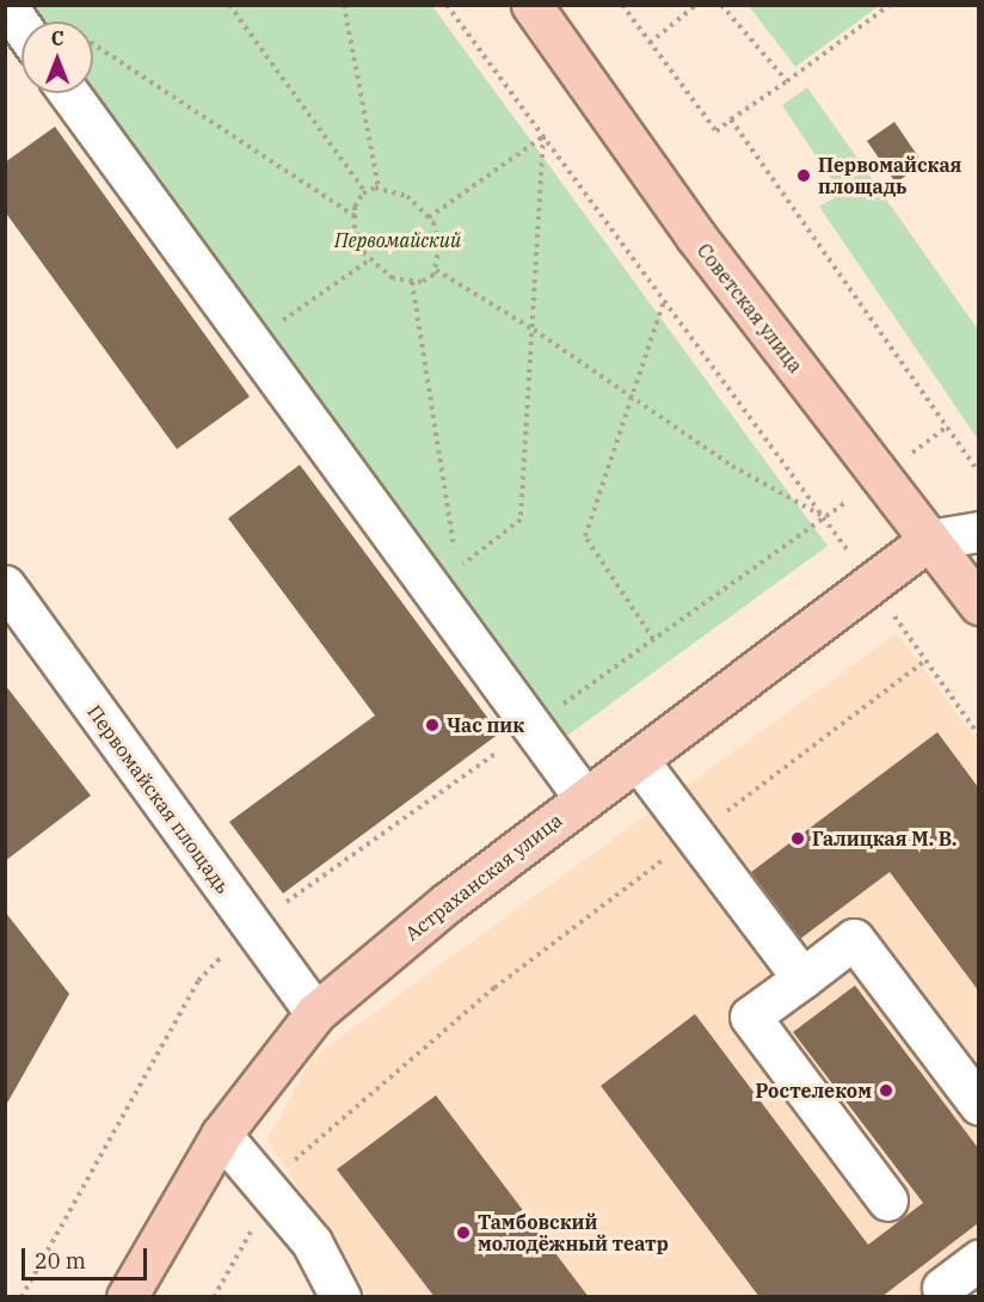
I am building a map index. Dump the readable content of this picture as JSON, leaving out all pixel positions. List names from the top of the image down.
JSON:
{
  "streets": {
    "main road": ["Советская улица", "Астраханская улица"],
    "street": ["Первомайская площадь"]
  },
  "crossings": [
    ["Советская улица", "Астраханская улица"],
    ["Первомайская площадь", "Астраханская улица"]
  ],
  "parks": ["Первомайский"],
  "places": [
    "Первомайская площадь",
    "Час пик",
    "Галицкая М. В.",
    "Ростелеком",
    "Тамбовский молодёжный театр"
  ],
  "scale_bar": "20 m",
  "north": "top"
}
